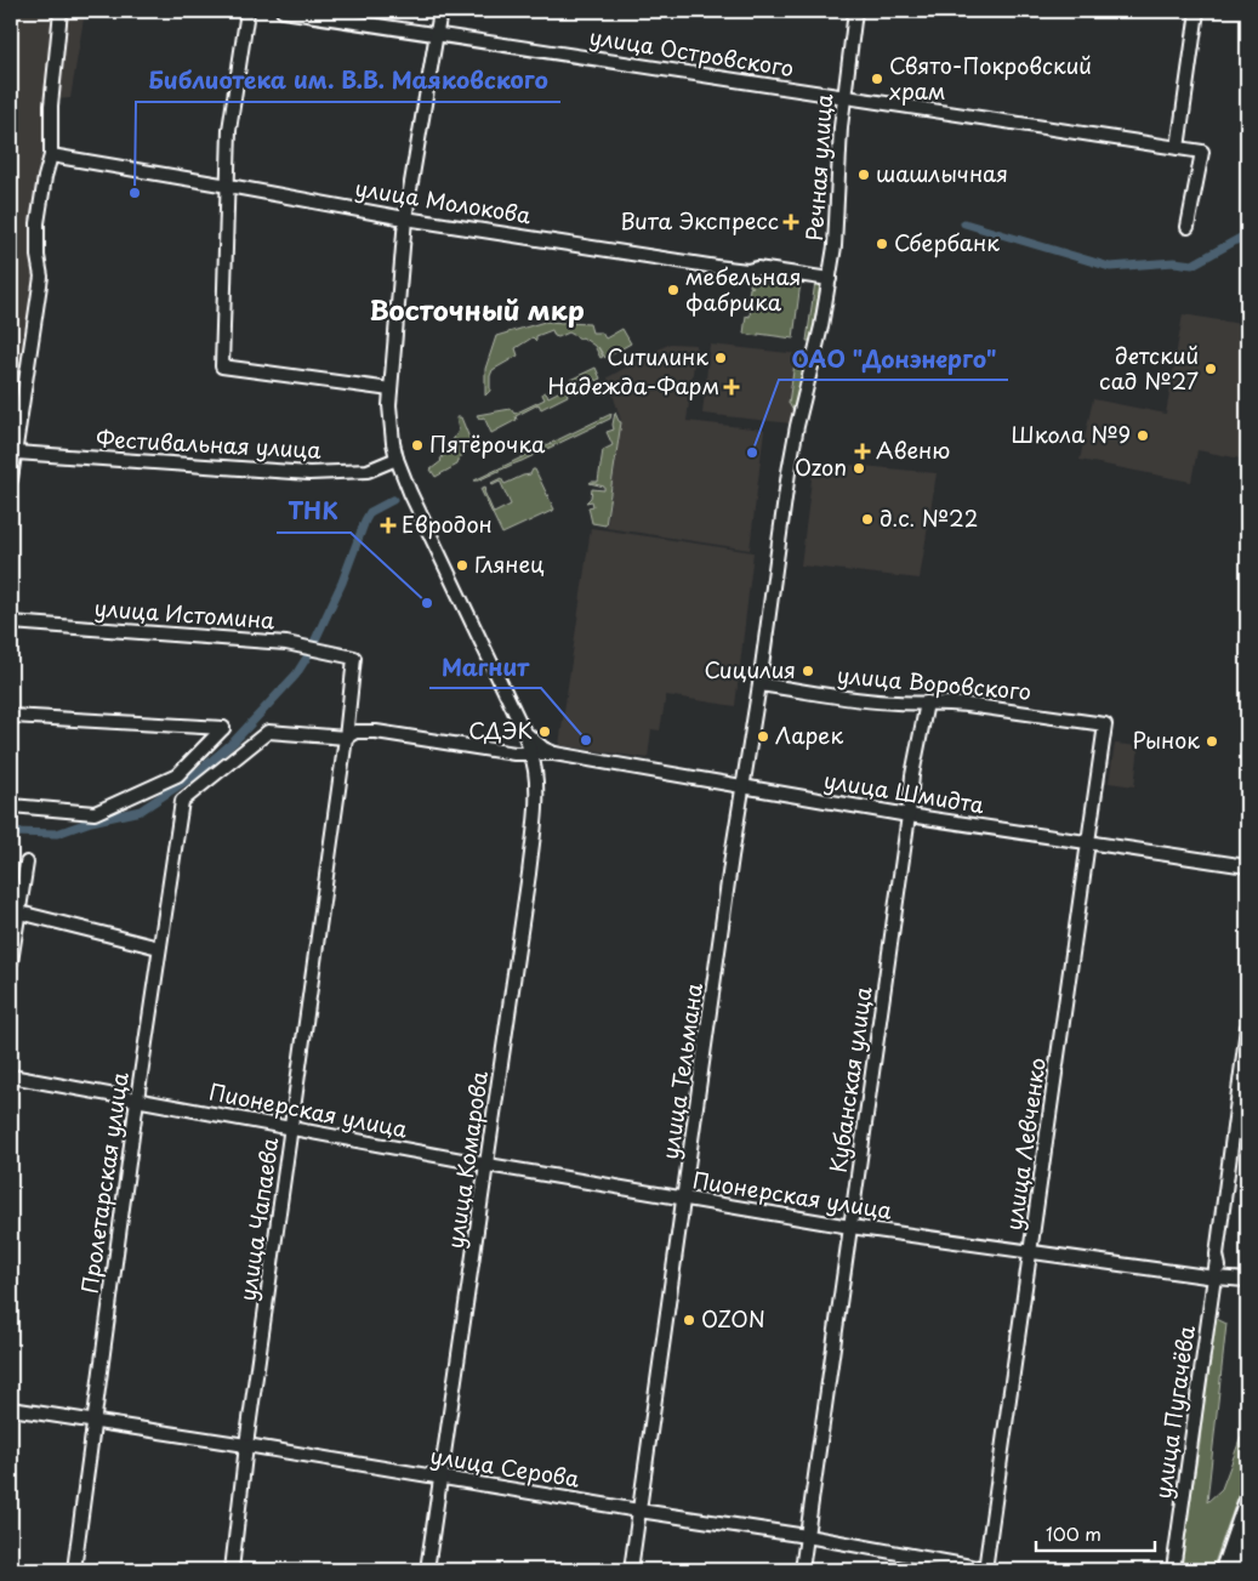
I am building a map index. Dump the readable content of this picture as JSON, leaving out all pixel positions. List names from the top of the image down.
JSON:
{
  "streets": {
    "street": [
      "улица Островского",
      "Речная улица",
      "улица Молокова",
      "Фестивальная улица",
      "улица Истомина",
      "улица Воровского",
      "улица Шмидта",
      "улица Тельмана",
      "Кубанская улица",
      "Пионерская улица",
      "улица Левченко",
      "улица Комарова",
      "Пролетарская улица",
      "улица Чапаева",
      "улица Пугачёва",
      "улица Серова"
    ]
  },
  "crossings": [
    ["улица Островского", "Речная улица"],
    ["улица Островского", "улица Комарова"],
    ["Речная улица", "улица Молокова"],
    ["Речная улица", "улица Тельмана"],
    ["улица Молокова", "улица Комарова"],
    ["Фестивальная улица", "улица Комарова"],
    ["улица Истомина", "улица Чапаева"],
    ["улица Воровского", "улица Тельмана"],
    ["улица Воровского", "Кубанская улица"],
    ["улица Воровского", "улица Левченко"],
    ["улица Шмидта", "улица Тельмана"],
    ["улица Шмидта", "Кубанская улица"],
    ["улица Шмидта", "улица Левченко"],
    ["улица Шмидта", "улица Комарова"],
    ["улица Шмидта", "Пролетарская улица"],
    ["улица Шмидта", "улица Чапаева"],
    ["улица Тельмана", "Пионерская улица"],
    ["улица Тельмана", "улица Серова"],
    ["Кубанская улица", "Пионерская улица"],
    ["Кубанская улица", "улица Серова"],
    ["Пионерская улица", "улица Левченко"],
    ["Пионерская улица", "улица Комарова"],
    ["Пионерская улица", "Пролетарская улица"],
    ["Пионерская улица", "улица Чапаева"],
    ["Пионерская улица", "улица Пугачёва"],
    ["улица Левченко", "улица Серова"],
    ["улица Комарова", "улица Серова"],
    ["Пролетарская улица", "улица Серова"],
    ["улица Чапаева", "улица Серова"]
  ],
  "districts": ["Восточный мкр"],
  "places": {
    "other": [
      "Свято-Покровский храм",
      "шашлычная",
      "Библиотека им. В.В. Маяковского",
      "Сбербанк",
      "мебельная фабрика",
      "Ситилинк",
      "детский сад №27",
      "Школа №9",
      "Пятёрочка",
      "ОАО \"Донэнерго\"",
      "Ozon",
      "д.с. №22",
      "Глянец",
      "ТНК",
      "Сицилия",
      "СДЭК",
      "Ларек",
      "Магнит",
      "Рынок",
      "OZON"
    ],
    "health": [
      "Вита Экспресс",
      "Надежда-Фарм",
      "Авеню",
      "Евродон"
    ]
  },
  "scale_bar": "100 m"
}
